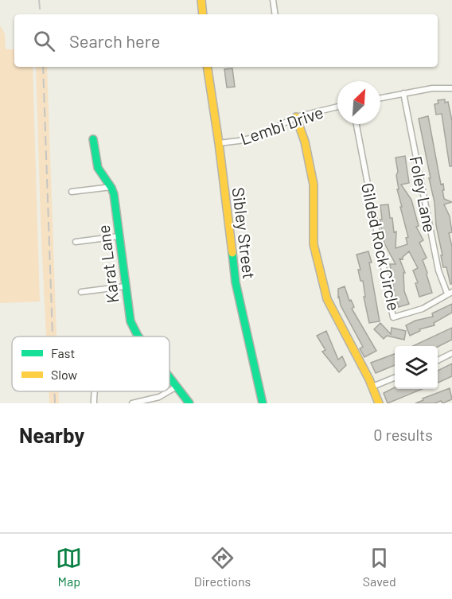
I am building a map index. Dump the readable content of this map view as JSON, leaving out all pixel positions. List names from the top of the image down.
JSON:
{
  "streets": {
    "street": [
      "Lembi Drive",
      "Foley Lane",
      "Sibley Street",
      "Gilded Rock Circle",
      "Karat Lane"
    ]
  },
  "crossings": [
    ["Lembi Drive", "Sibley Street"],
    ["Foley Lane", "Gilded Rock Circle"]
  ],
  "legend": ["Fast", "Slow"],
  "north": "top right",
  "page": {
    "search": "Search here",
    "heading": ["Nearby", "0 results"],
    "nav": ["Map", "Directions", "Saved"]
  }
}
